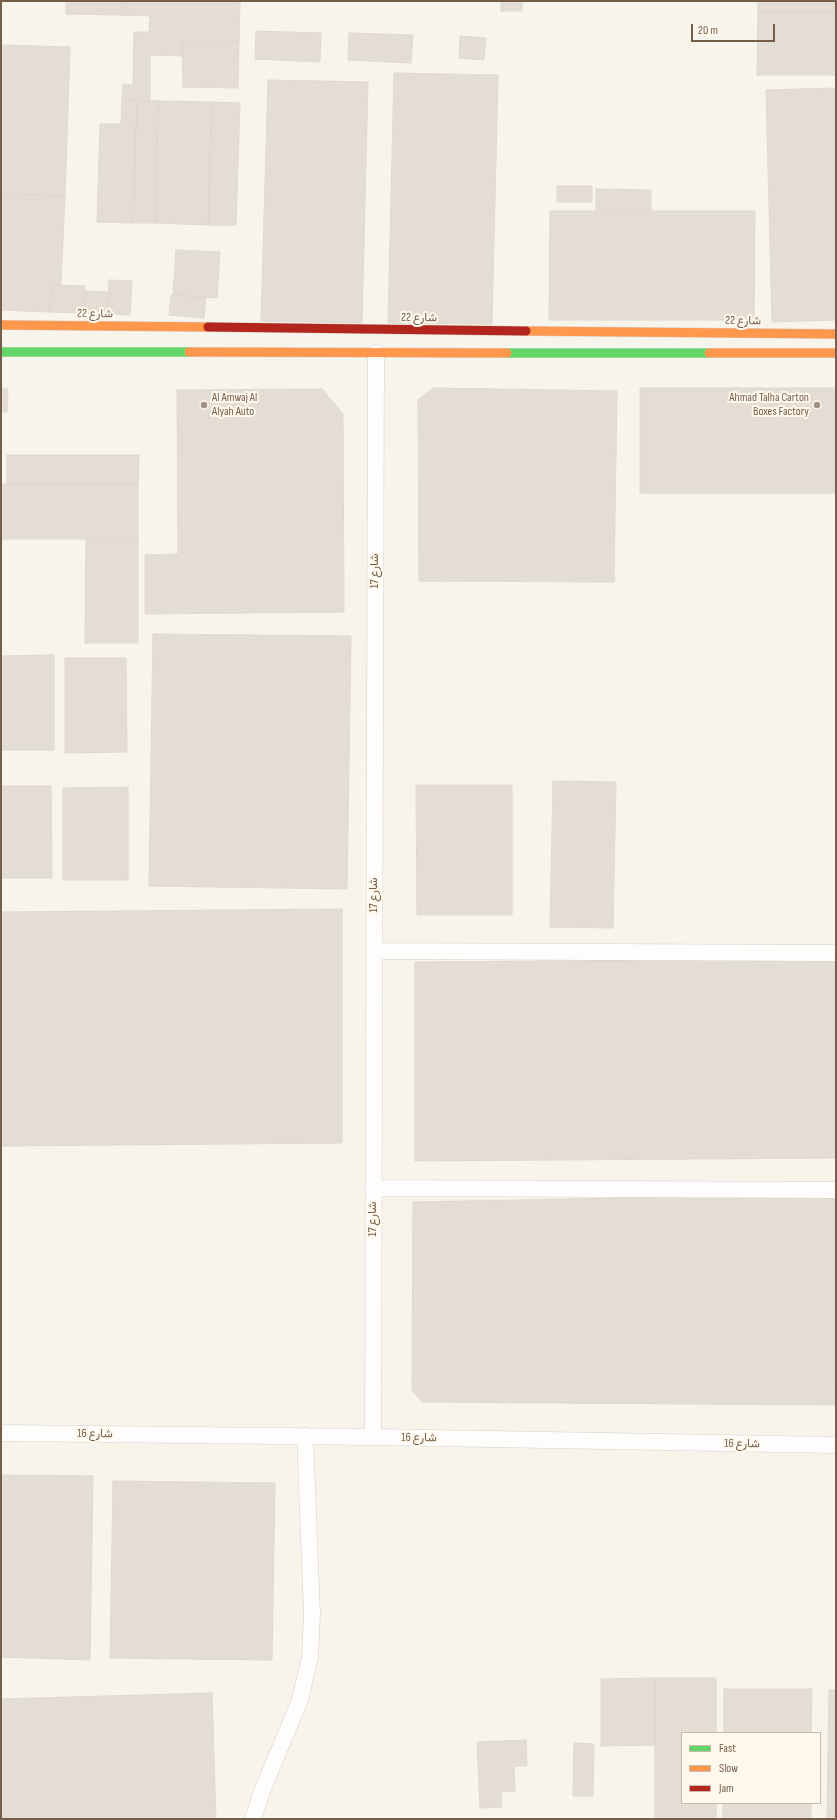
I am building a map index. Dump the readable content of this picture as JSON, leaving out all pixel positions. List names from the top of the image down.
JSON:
{
  "streets": {
    "street": ["شارع 22"],
    "lane": ["شارع 17", "شارع 16"]
  },
  "crossings": [
    ["شارع 17", "شارع 16"]
  ],
  "places": ["Al Amwaj Al Alyah Auto", "Ahmad Talha Carton Boxes Factory"],
  "legend": ["Fast", "Slow", "Jam"],
  "scale_bar": "20 m"
}
